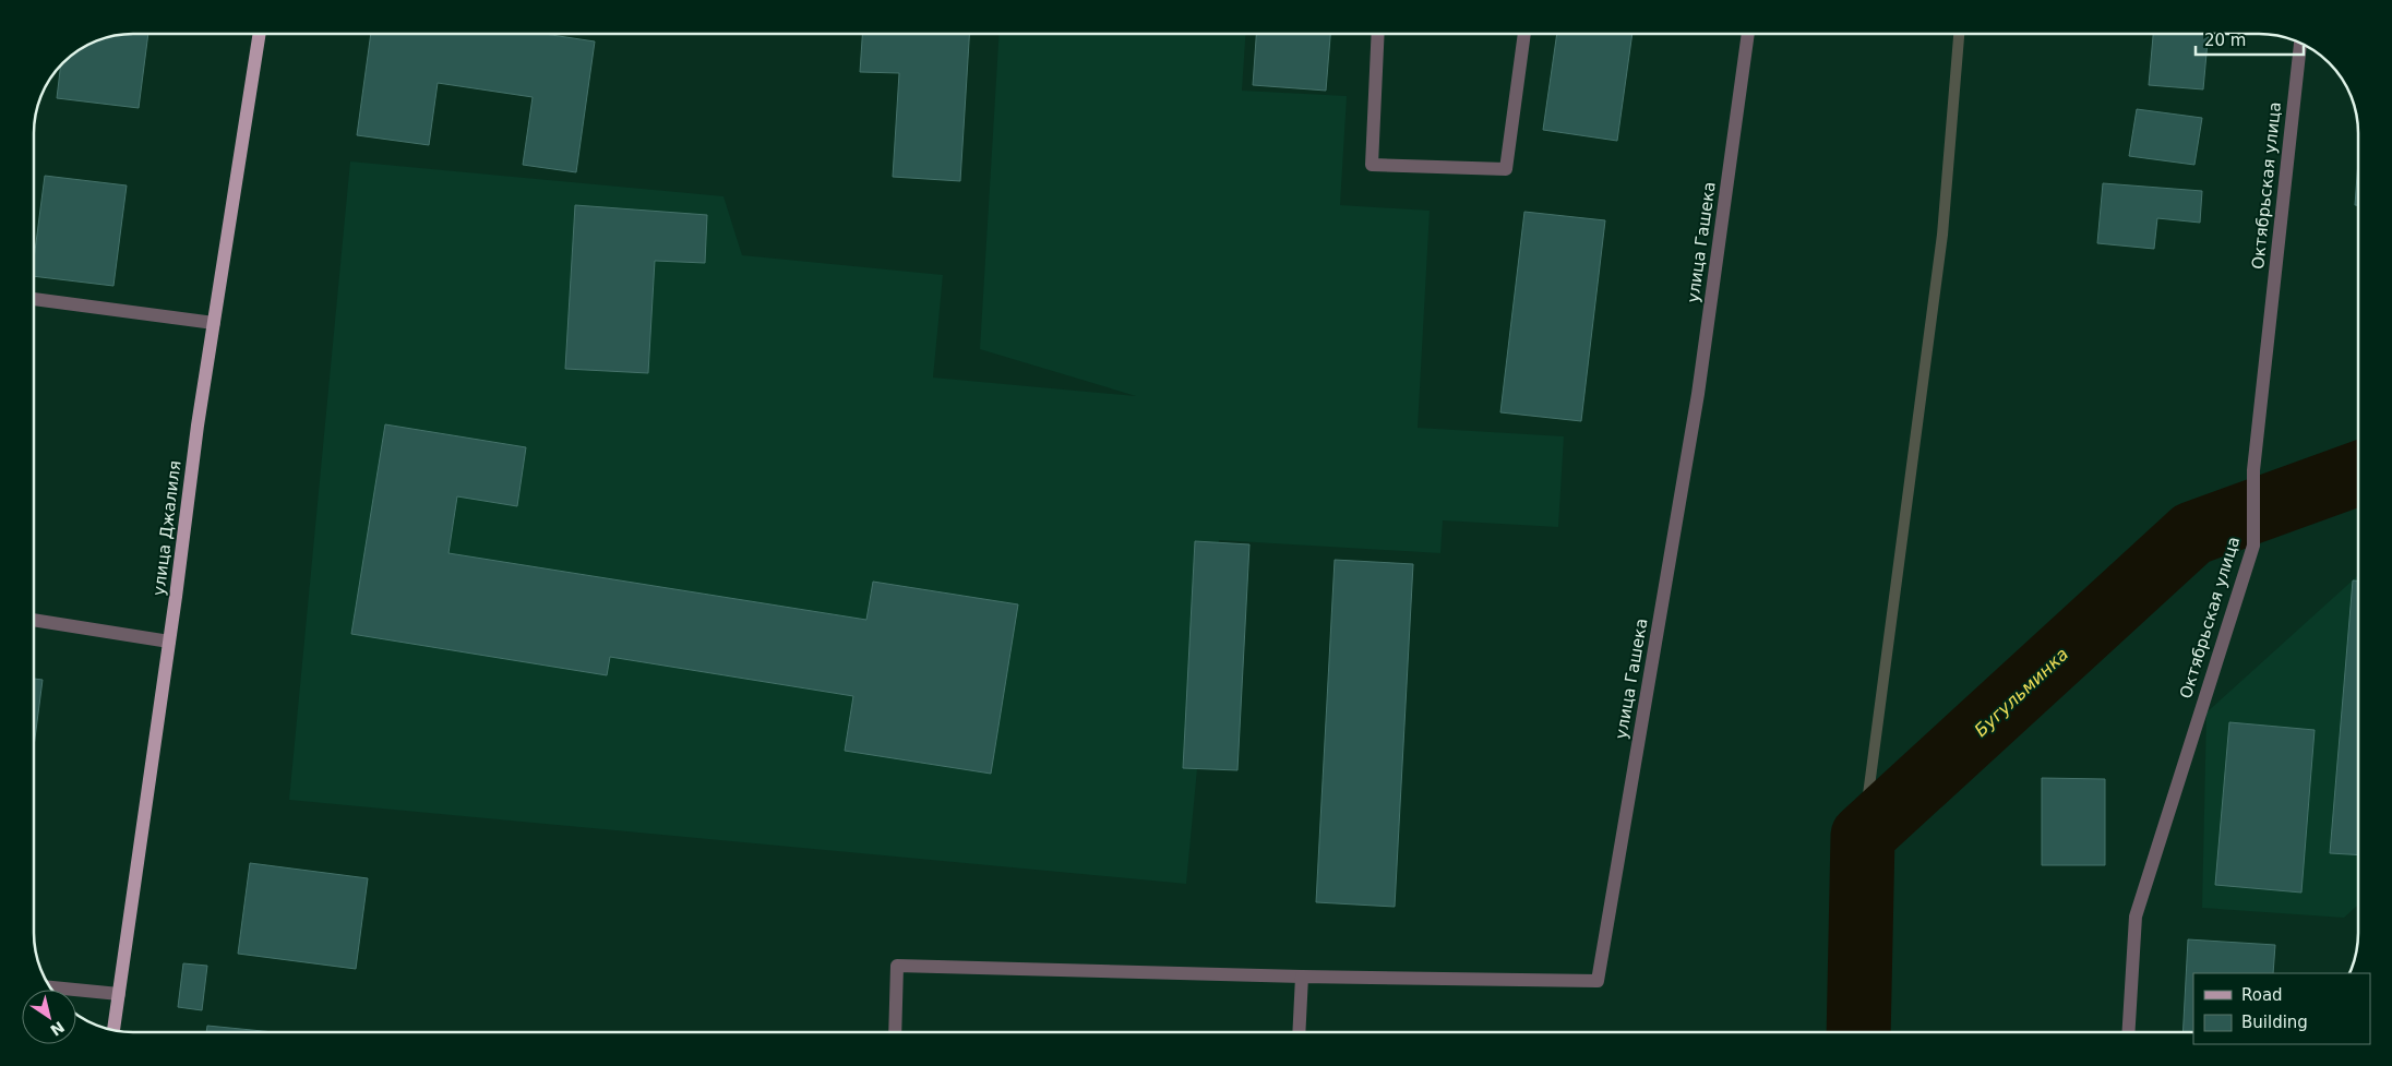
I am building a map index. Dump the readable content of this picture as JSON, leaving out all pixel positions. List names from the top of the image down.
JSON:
{
  "streets": {
    "main road": ["улица Джалиля"],
    "street": ["Октябрьская улица", "улица Гашека"]
  },
  "water": ["Бугульминка"],
  "legend": ["Road", "Building"],
  "scale_bar": "20 m",
  "north": "bottom right"
}
